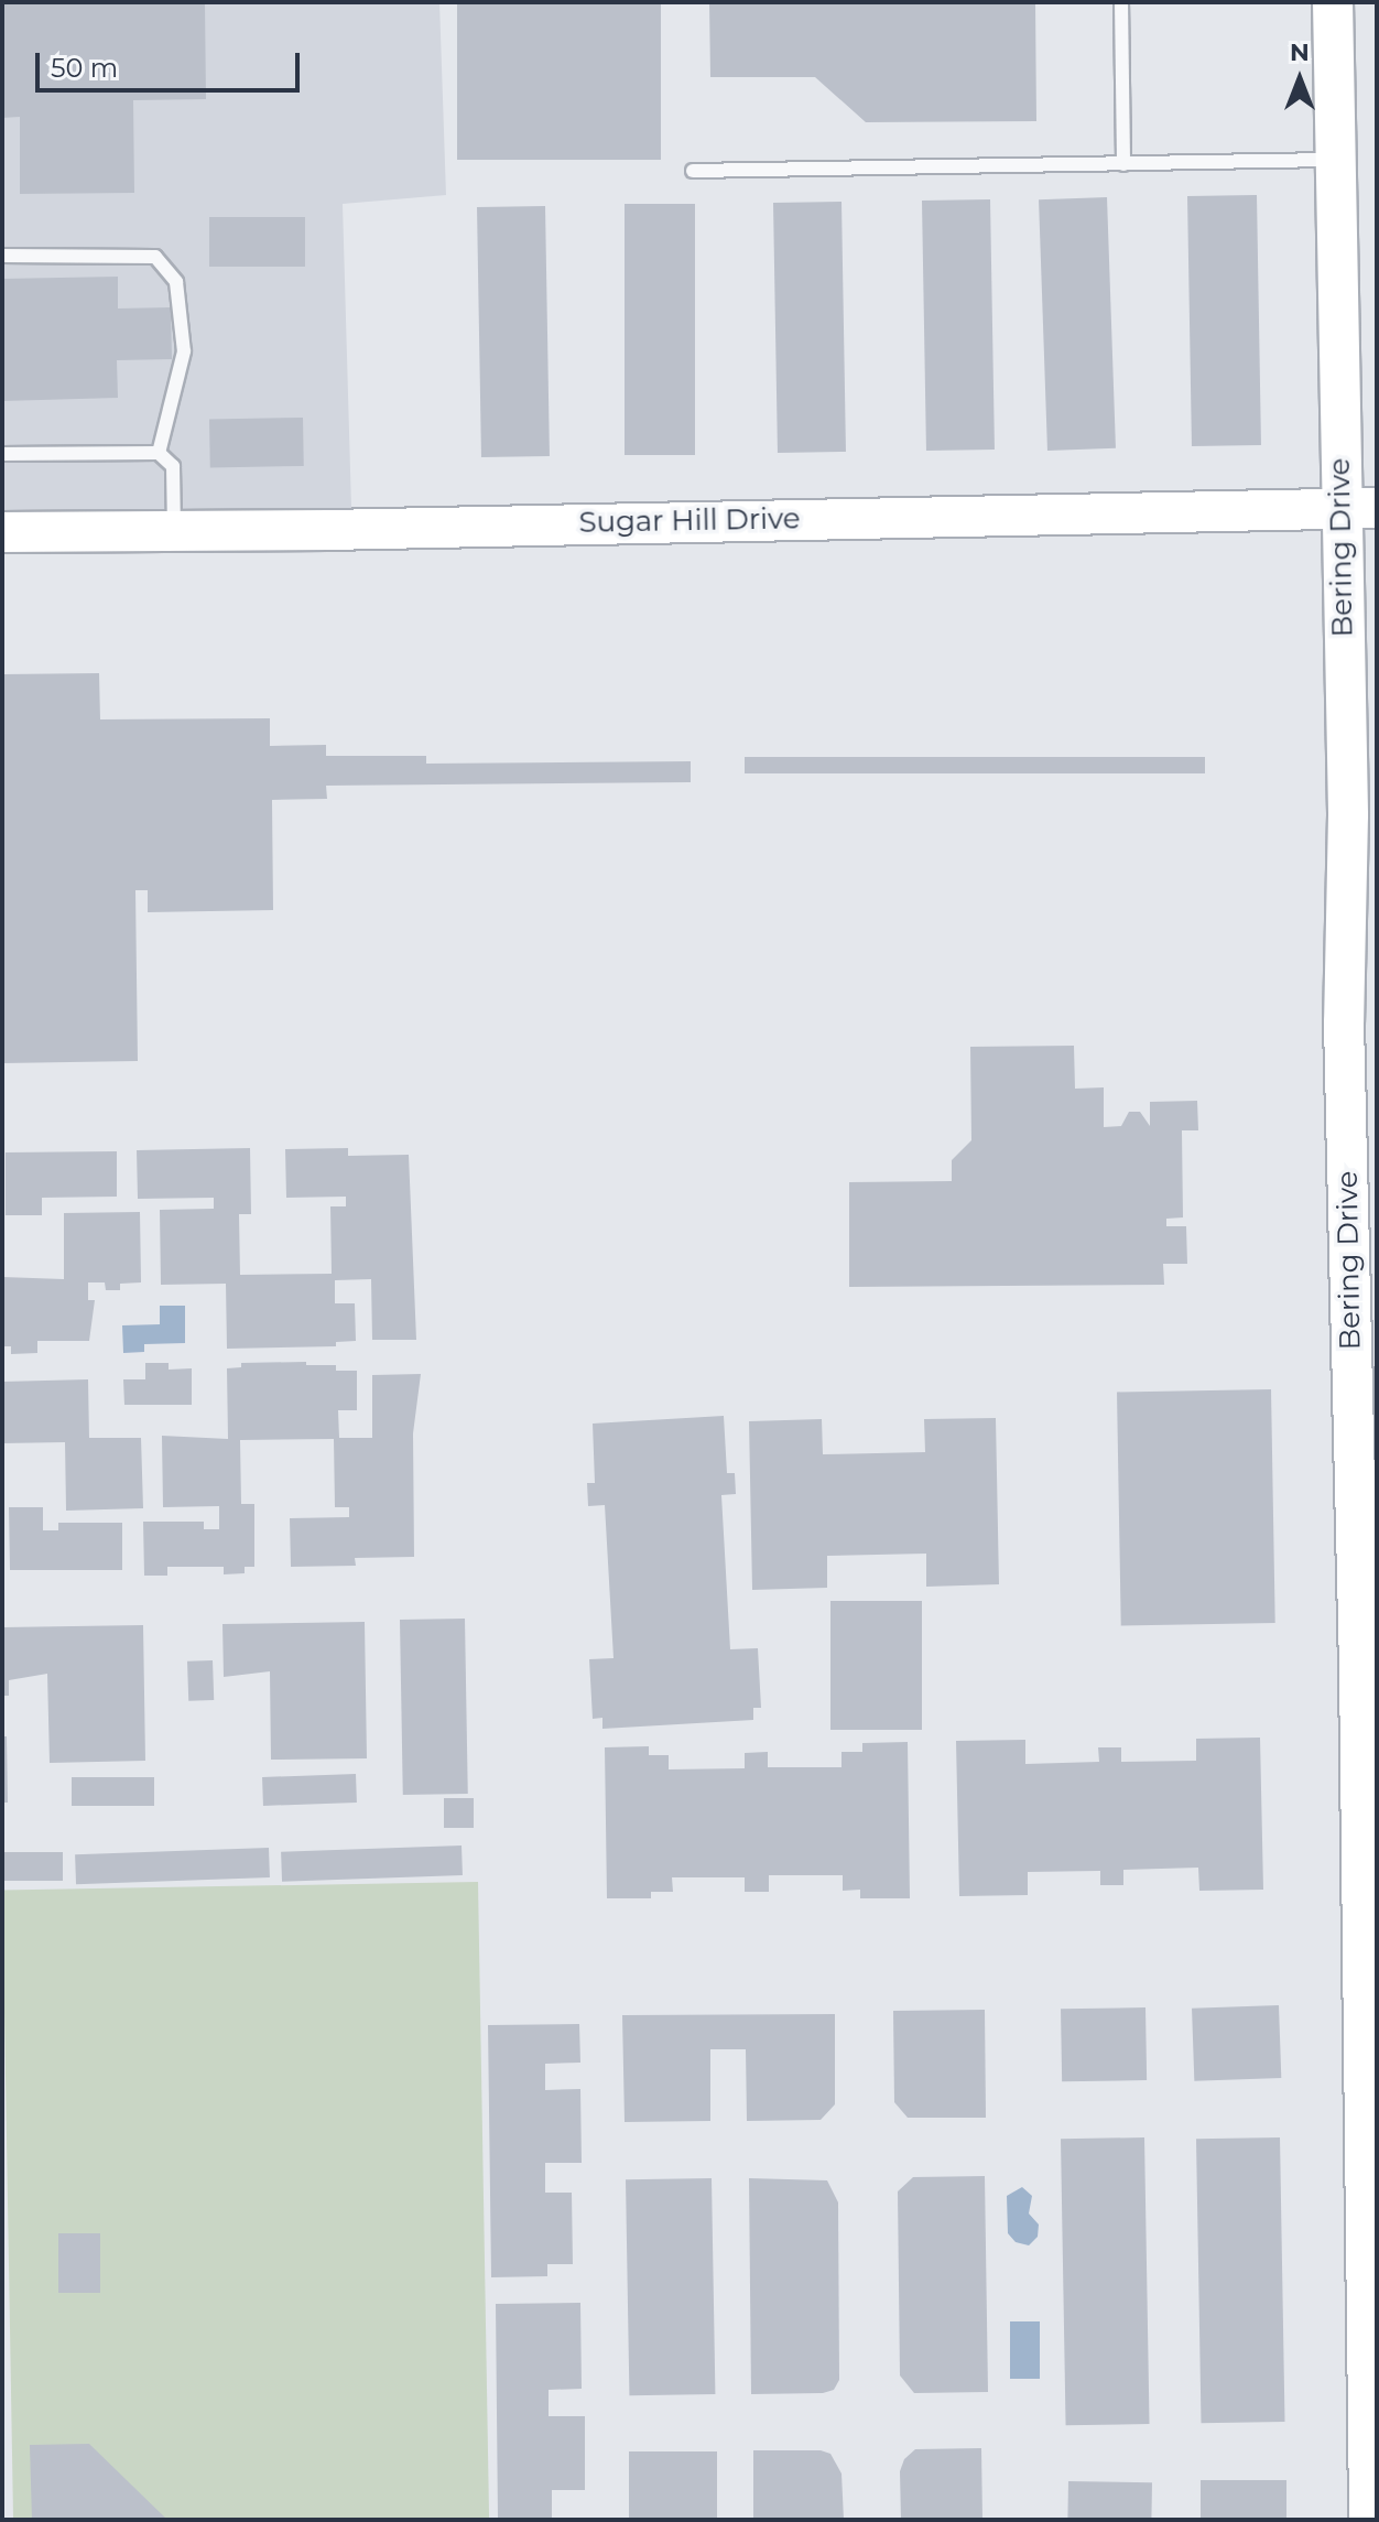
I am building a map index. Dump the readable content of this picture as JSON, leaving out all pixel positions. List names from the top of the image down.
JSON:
{
  "streets": {
    "street": ["Sugar Hill Drive", "Bering Drive"]
  },
  "crossings": [
    ["Sugar Hill Drive", "Bering Drive"]
  ],
  "scale_bar": "50 m",
  "north": "top"
}
